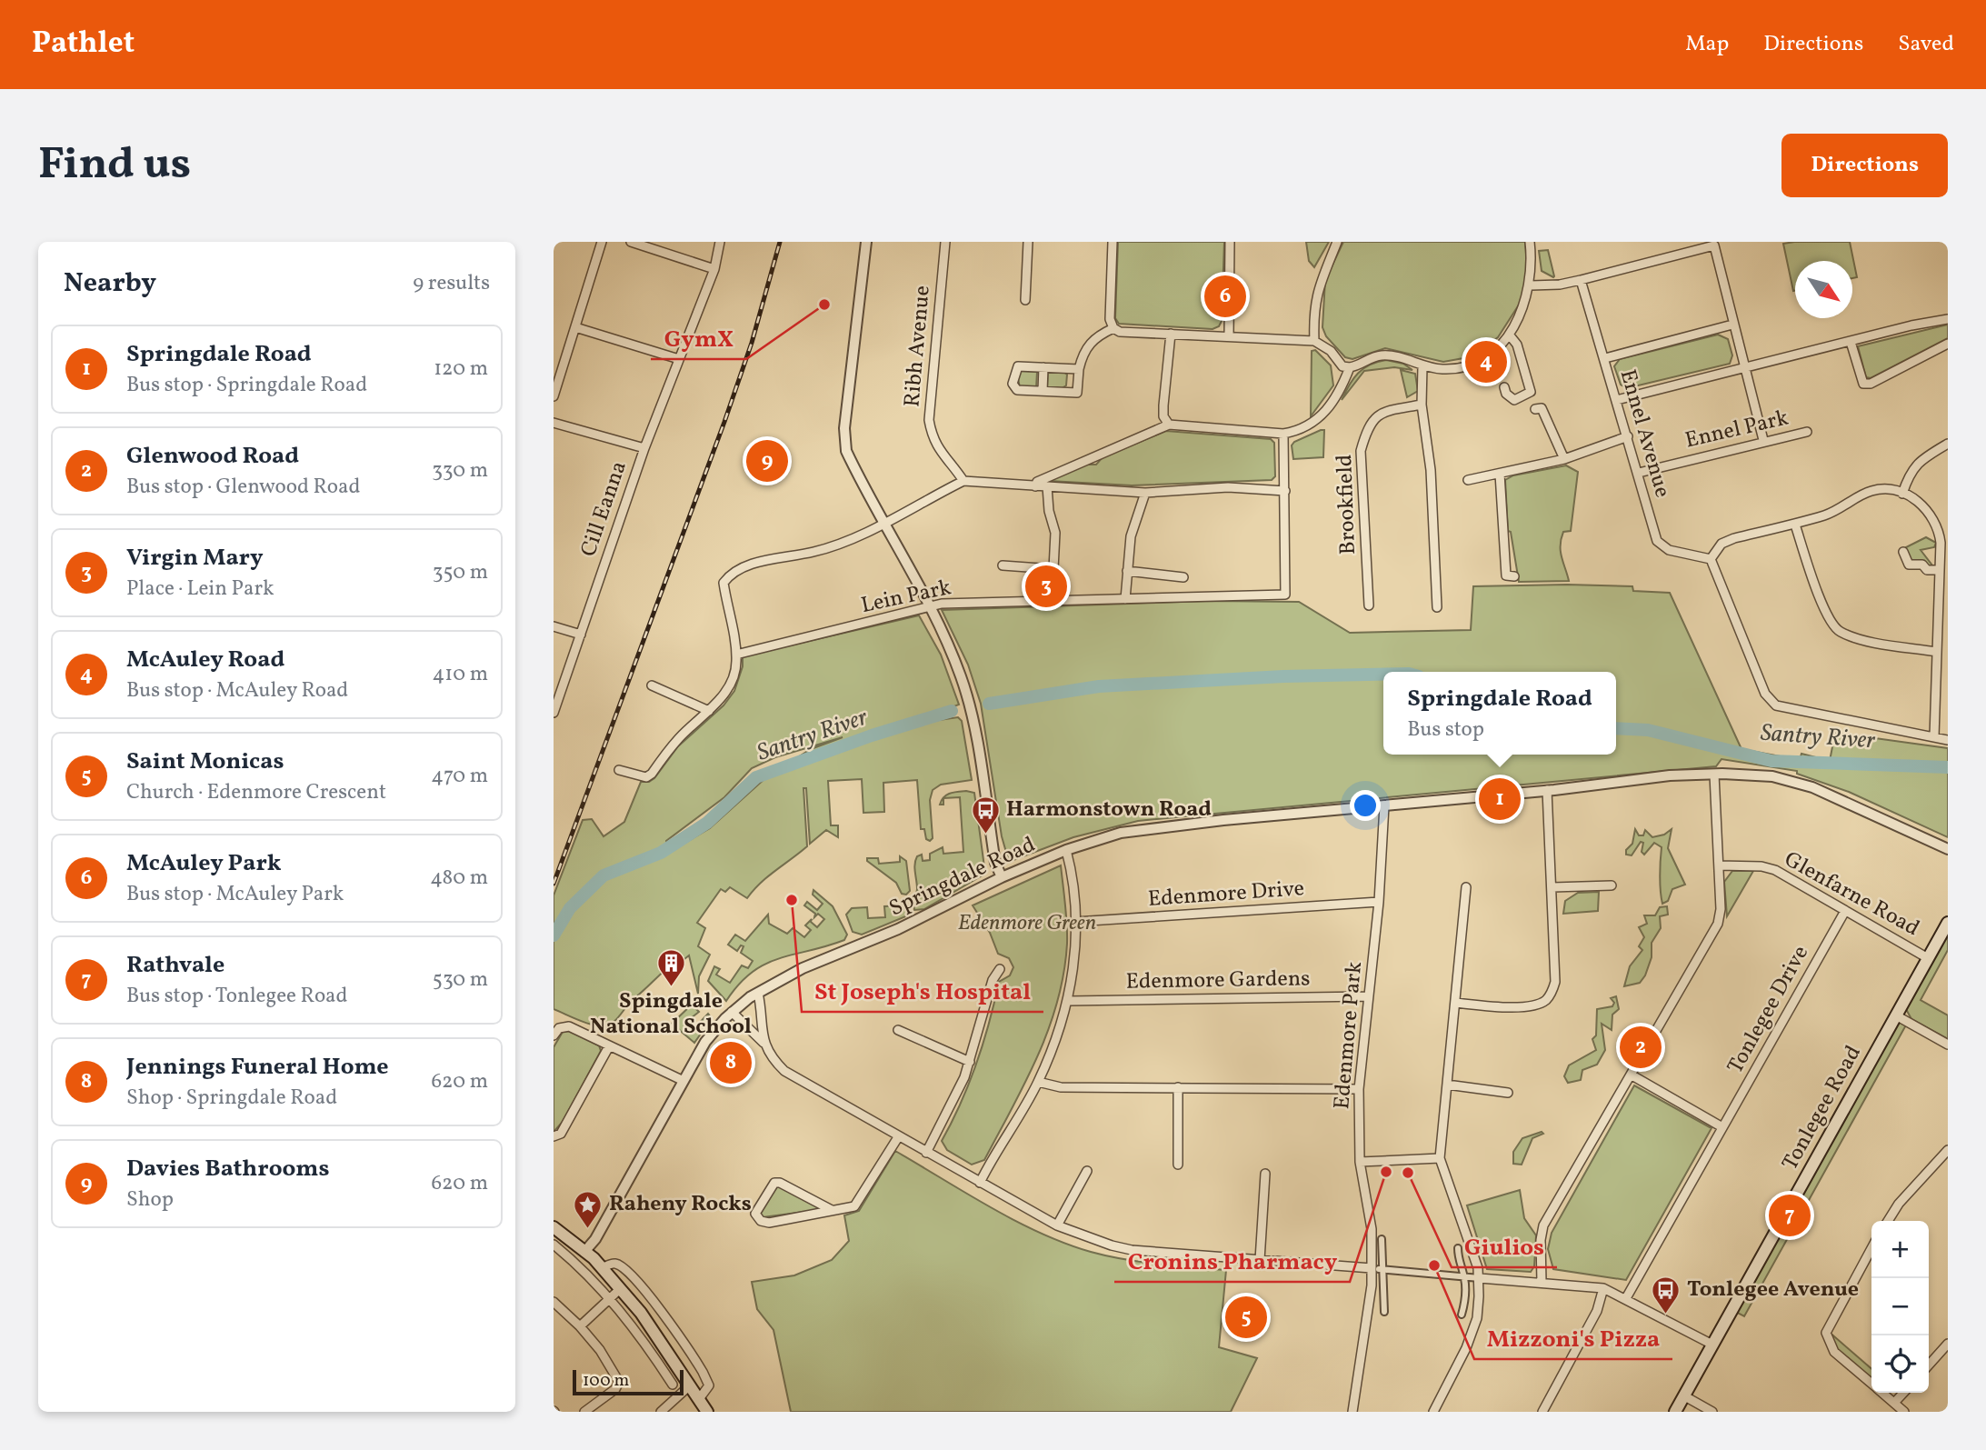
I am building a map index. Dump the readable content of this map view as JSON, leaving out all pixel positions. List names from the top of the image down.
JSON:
{
  "streets": {
    "main road": ["Tonlegee Road"],
    "street": [
      "Ribh Avenue",
      "Ennel Park",
      "Ennel Avenue",
      "Brookfield",
      "Cill Eanna",
      "Lein Park",
      "Springdale Road",
      "Edenmore Drive",
      "Glenfarne Road",
      "Edenmore Gardens",
      "Tonlegee Drive",
      "Edenmore Park"
    ]
  },
  "crossings": [
    ["Ennel Park", "Ennel Avenue"],
    ["Springdale Road", "Edenmore Park"],
    ["Edenmore Drive", "Edenmore Park"],
    ["Glenfarne Road", "Tonlegee Drive"],
    ["Glenfarne Road", "Tonlegee Road"],
    ["Edenmore Gardens", "Edenmore Park"]
  ],
  "water": ["Santry River"],
  "parks": ["Edenmore Green"],
  "places": {
    "other": [
      "GymX",
      "St Joseph's Hospital",
      "Cronins Pharmacy",
      "Giulios",
      "Mizzoni's Pizza"
    ],
    "bus stop": ["Harmonstown Road", "Tonlegee Avenue"],
    "building": ["Spingdale National School"],
    "place": ["Raheny Rocks"]
  },
  "scale_bar": "100 m",
  "north": "bottom right",
  "page": {
    "header": "Pathlet",
    "nav": ["Map", "Directions", "Saved"],
    "buttons": "Directions",
    "title": "Find us",
    "heading": ["Nearby", "9 results"],
    "pins": [
      "6",
      "4",
      "9",
      "3",
      "1",
      "2",
      "8",
      "7",
      "5"
    ],
    "list": [
      {
        "mark": "1",
        "name": "Springdale Road",
        "note": "Bus stop · Springdale Road",
        "value": "120 m"
      },
      {
        "mark": "2",
        "name": "Glenwood Road",
        "note": "Bus stop · Glenwood Road",
        "value": "330 m"
      },
      {
        "mark": "3",
        "name": "Virgin Mary",
        "note": "Place · Lein Park",
        "value": "350 m"
      },
      {
        "mark": "4",
        "name": "McAuley Road",
        "note": "Bus stop · McAuley Road",
        "value": "410 m"
      },
      {
        "mark": "5",
        "name": "Saint Monicas",
        "note": "Church · Edenmore Crescent",
        "value": "470 m"
      },
      {
        "mark": "6",
        "name": "McAuley Park",
        "note": "Bus stop · McAuley Park",
        "value": "480 m"
      },
      {
        "mark": "7",
        "name": "Rathvale",
        "note": "Bus stop · Tonlegee Road",
        "value": "530 m"
      },
      {
        "mark": "8",
        "name": "Jennings Funeral Home",
        "note": "Shop · Springdale Road",
        "value": "620 m"
      },
      {
        "mark": "9",
        "name": "Davies Bathrooms",
        "note": "Shop",
        "value": "620 m"
      }
    ],
    "popup": ["Springdale Road", "Bus stop"],
    "map_buttons": ["+", "−"],
    "scale": "100 m"
  }
}
